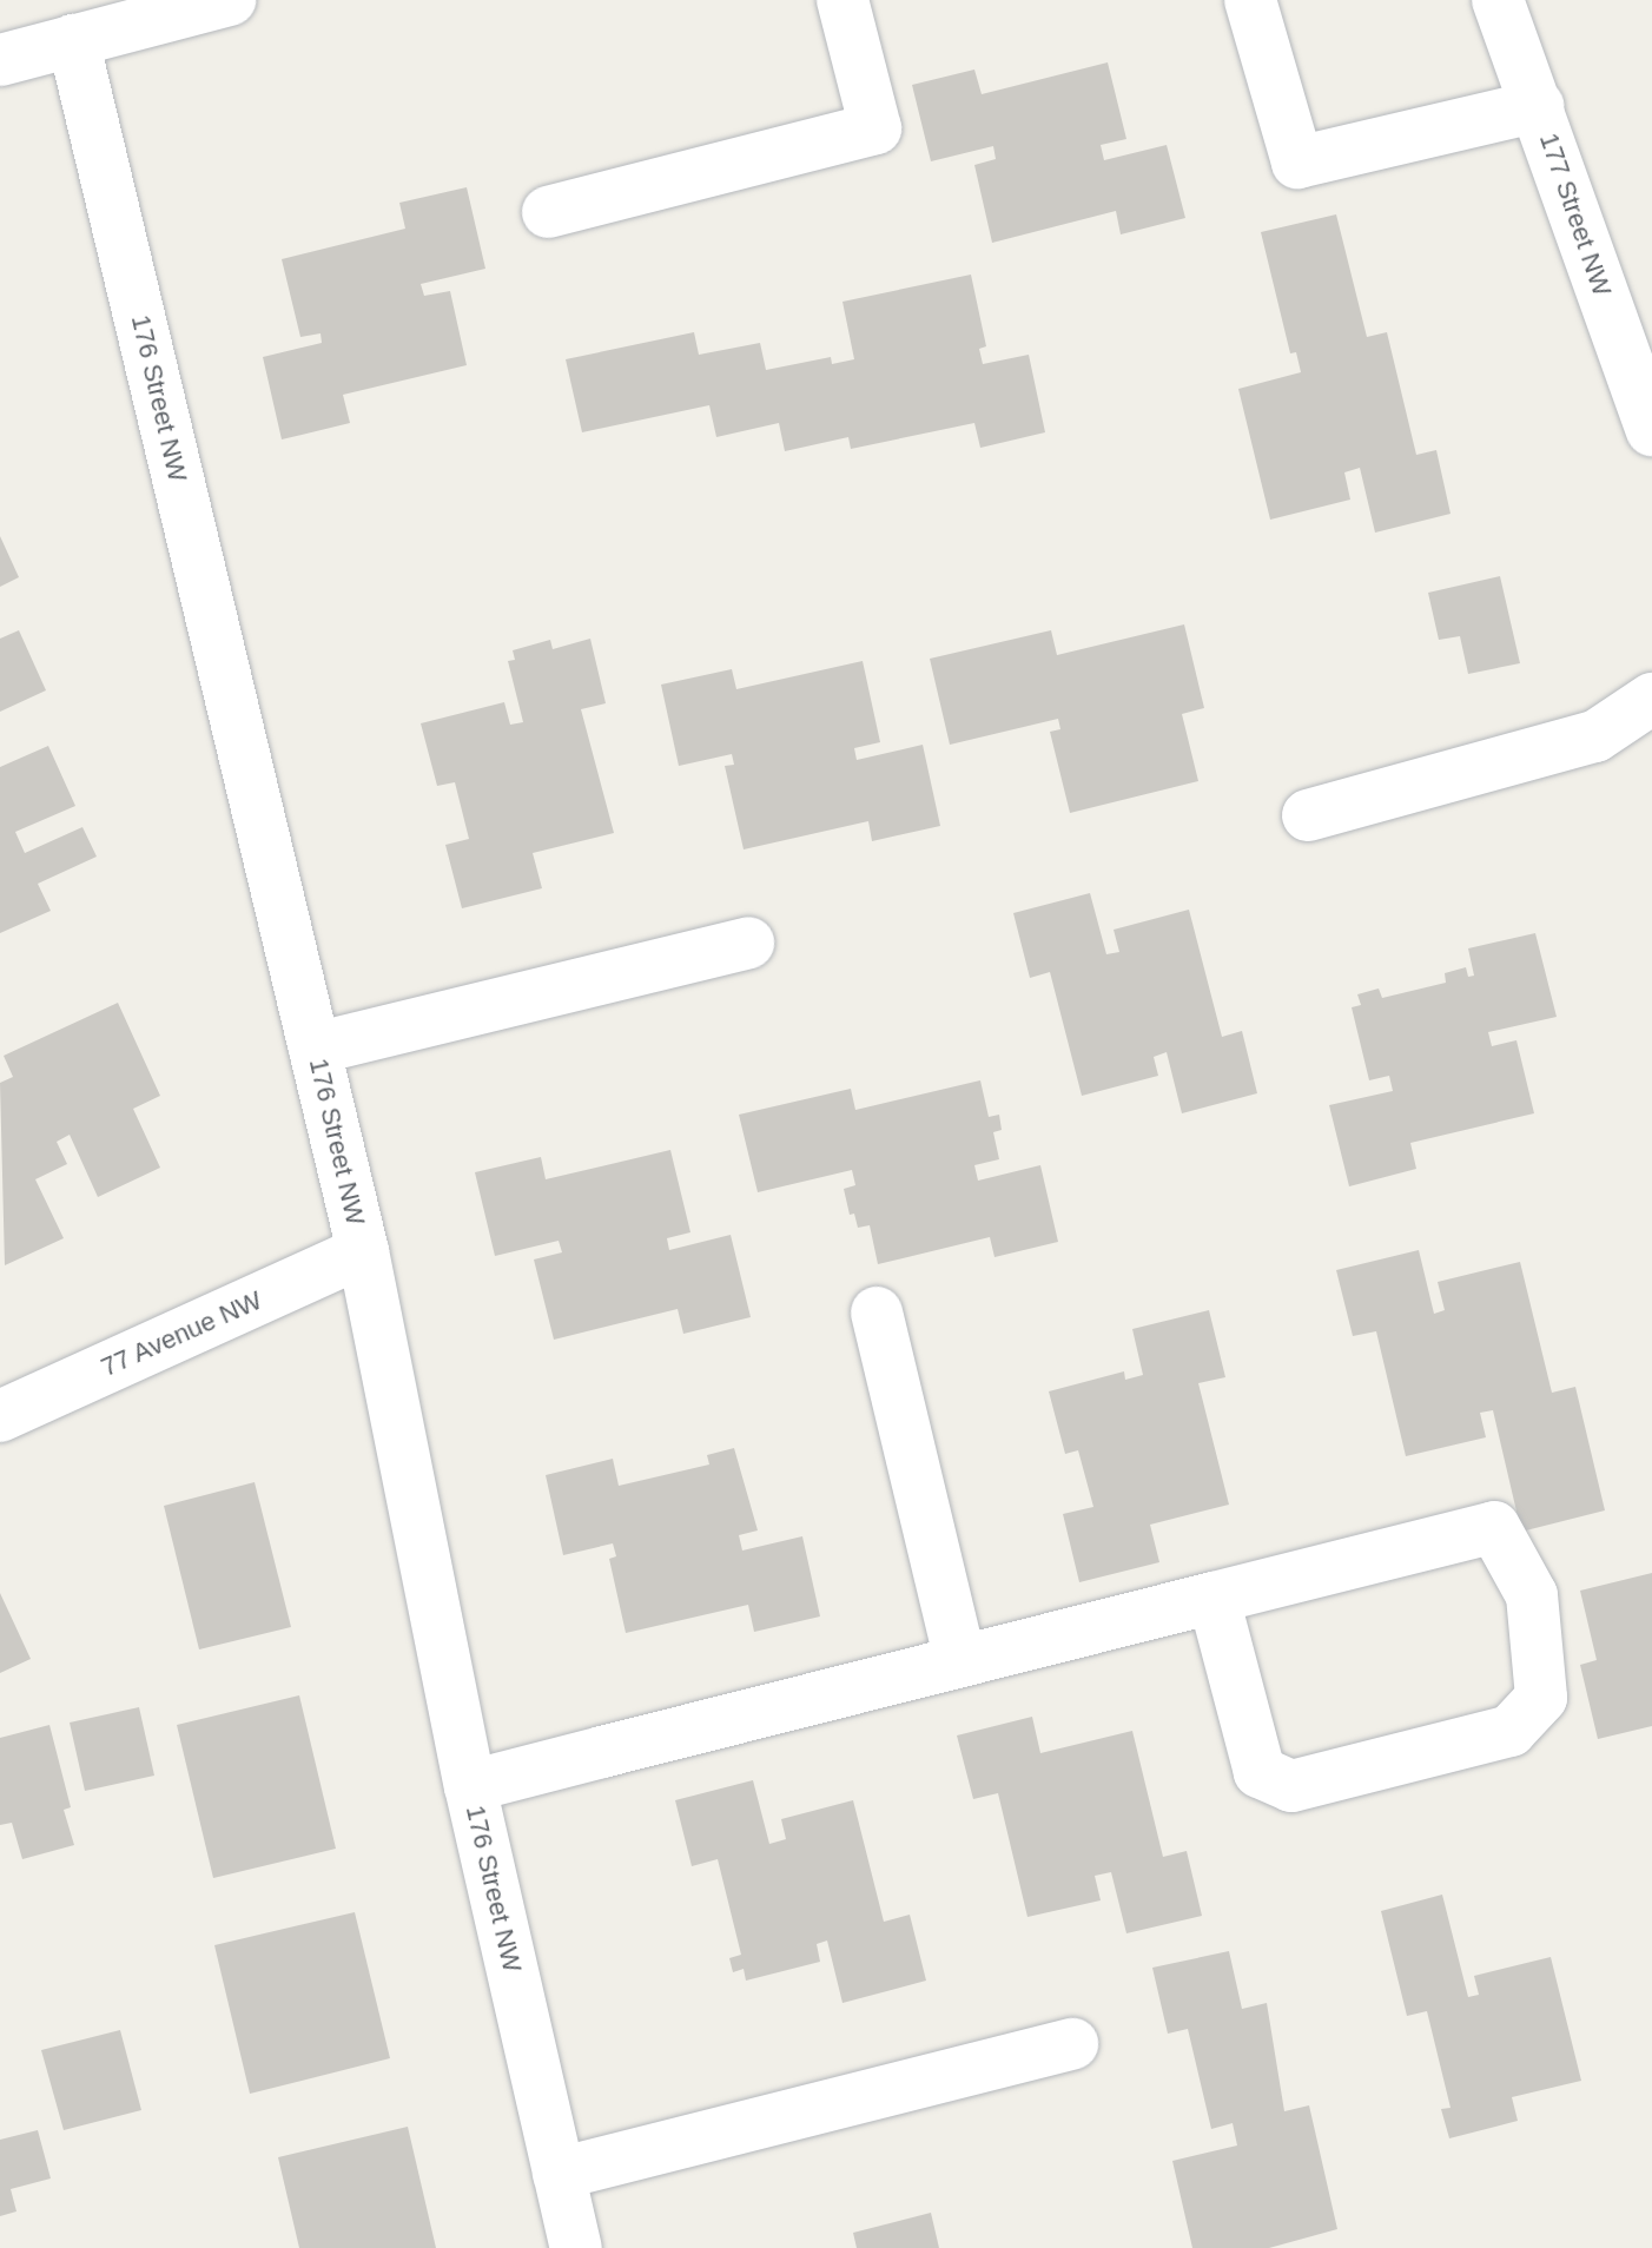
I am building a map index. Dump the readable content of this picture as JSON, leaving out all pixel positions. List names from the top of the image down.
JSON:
{
  "streets": {
    "street": ["177 Street NW", "176 Street NW", "77 Avenue NW"]
  },
  "crossings": [
    ["176 Street NW", "77 Avenue NW"]
  ]
}
